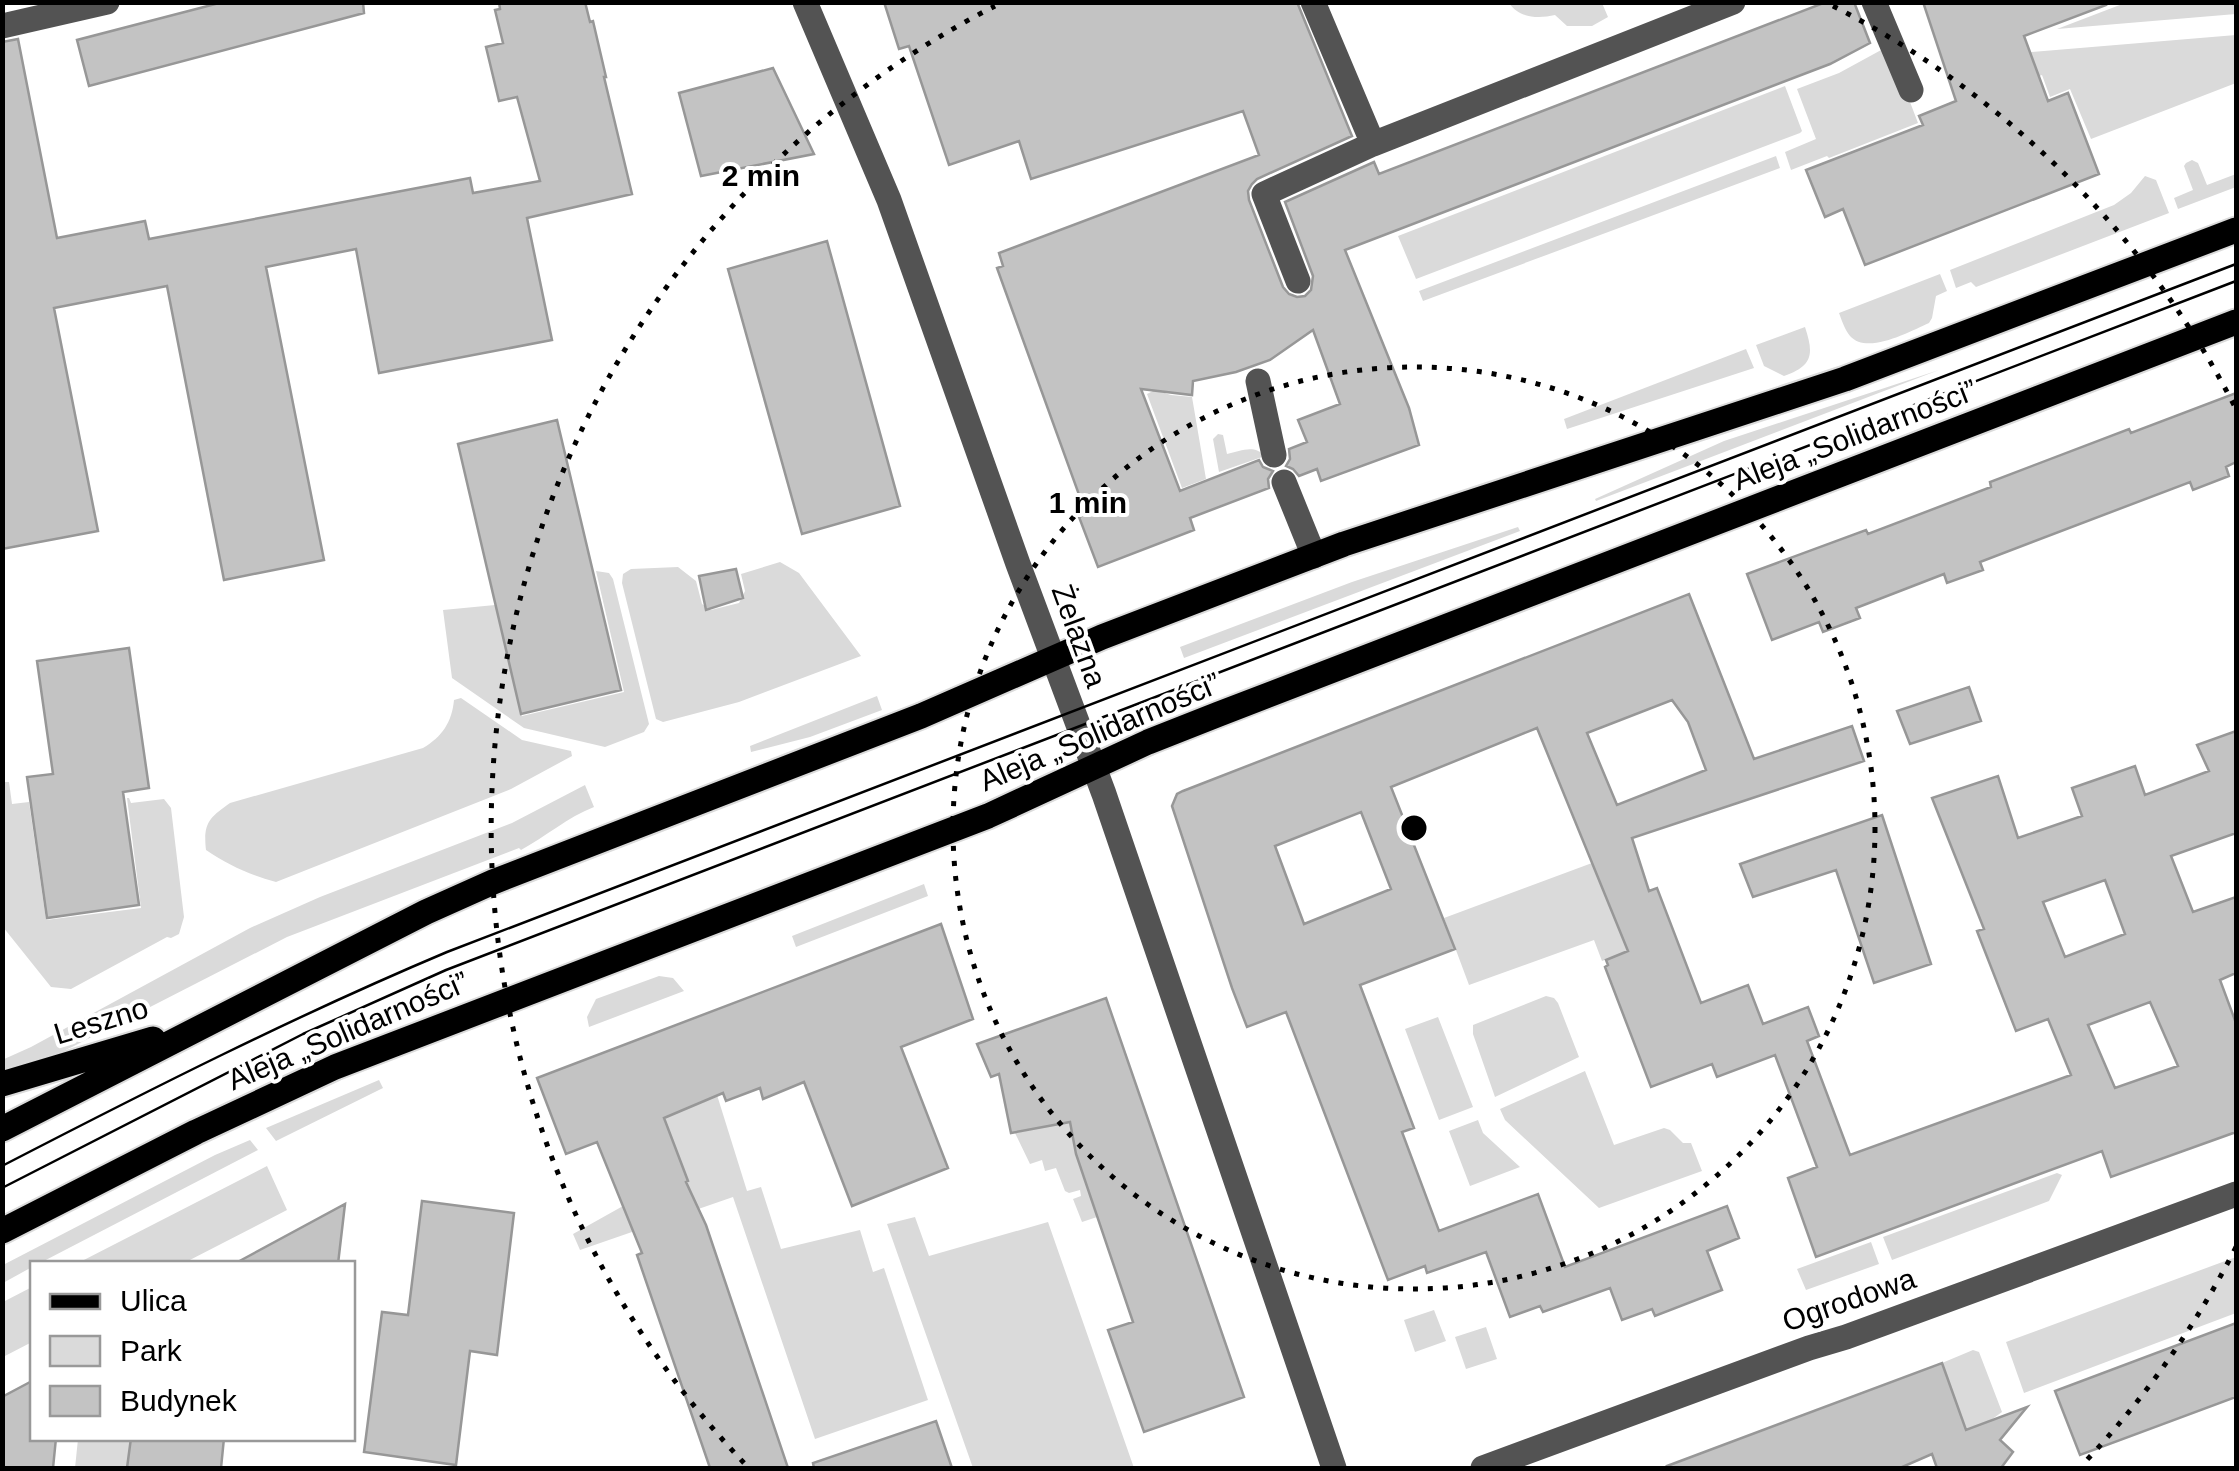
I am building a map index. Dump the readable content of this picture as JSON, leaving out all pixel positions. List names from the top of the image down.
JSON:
{
  "streets": {
    "main road": ["Aleja „Solidarności”", "Leszno"],
    "street": ["Żelazna", "Ogrodowa"]
  },
  "crossings": [
    ["Aleja „Solidarności”", "Żelazna"],
    ["Aleja „Solidarności”", "Leszno"]
  ],
  "legend": ["Ulica", "Park", "Budynek"],
  "rings": ["2 min", "1 min"]
}
